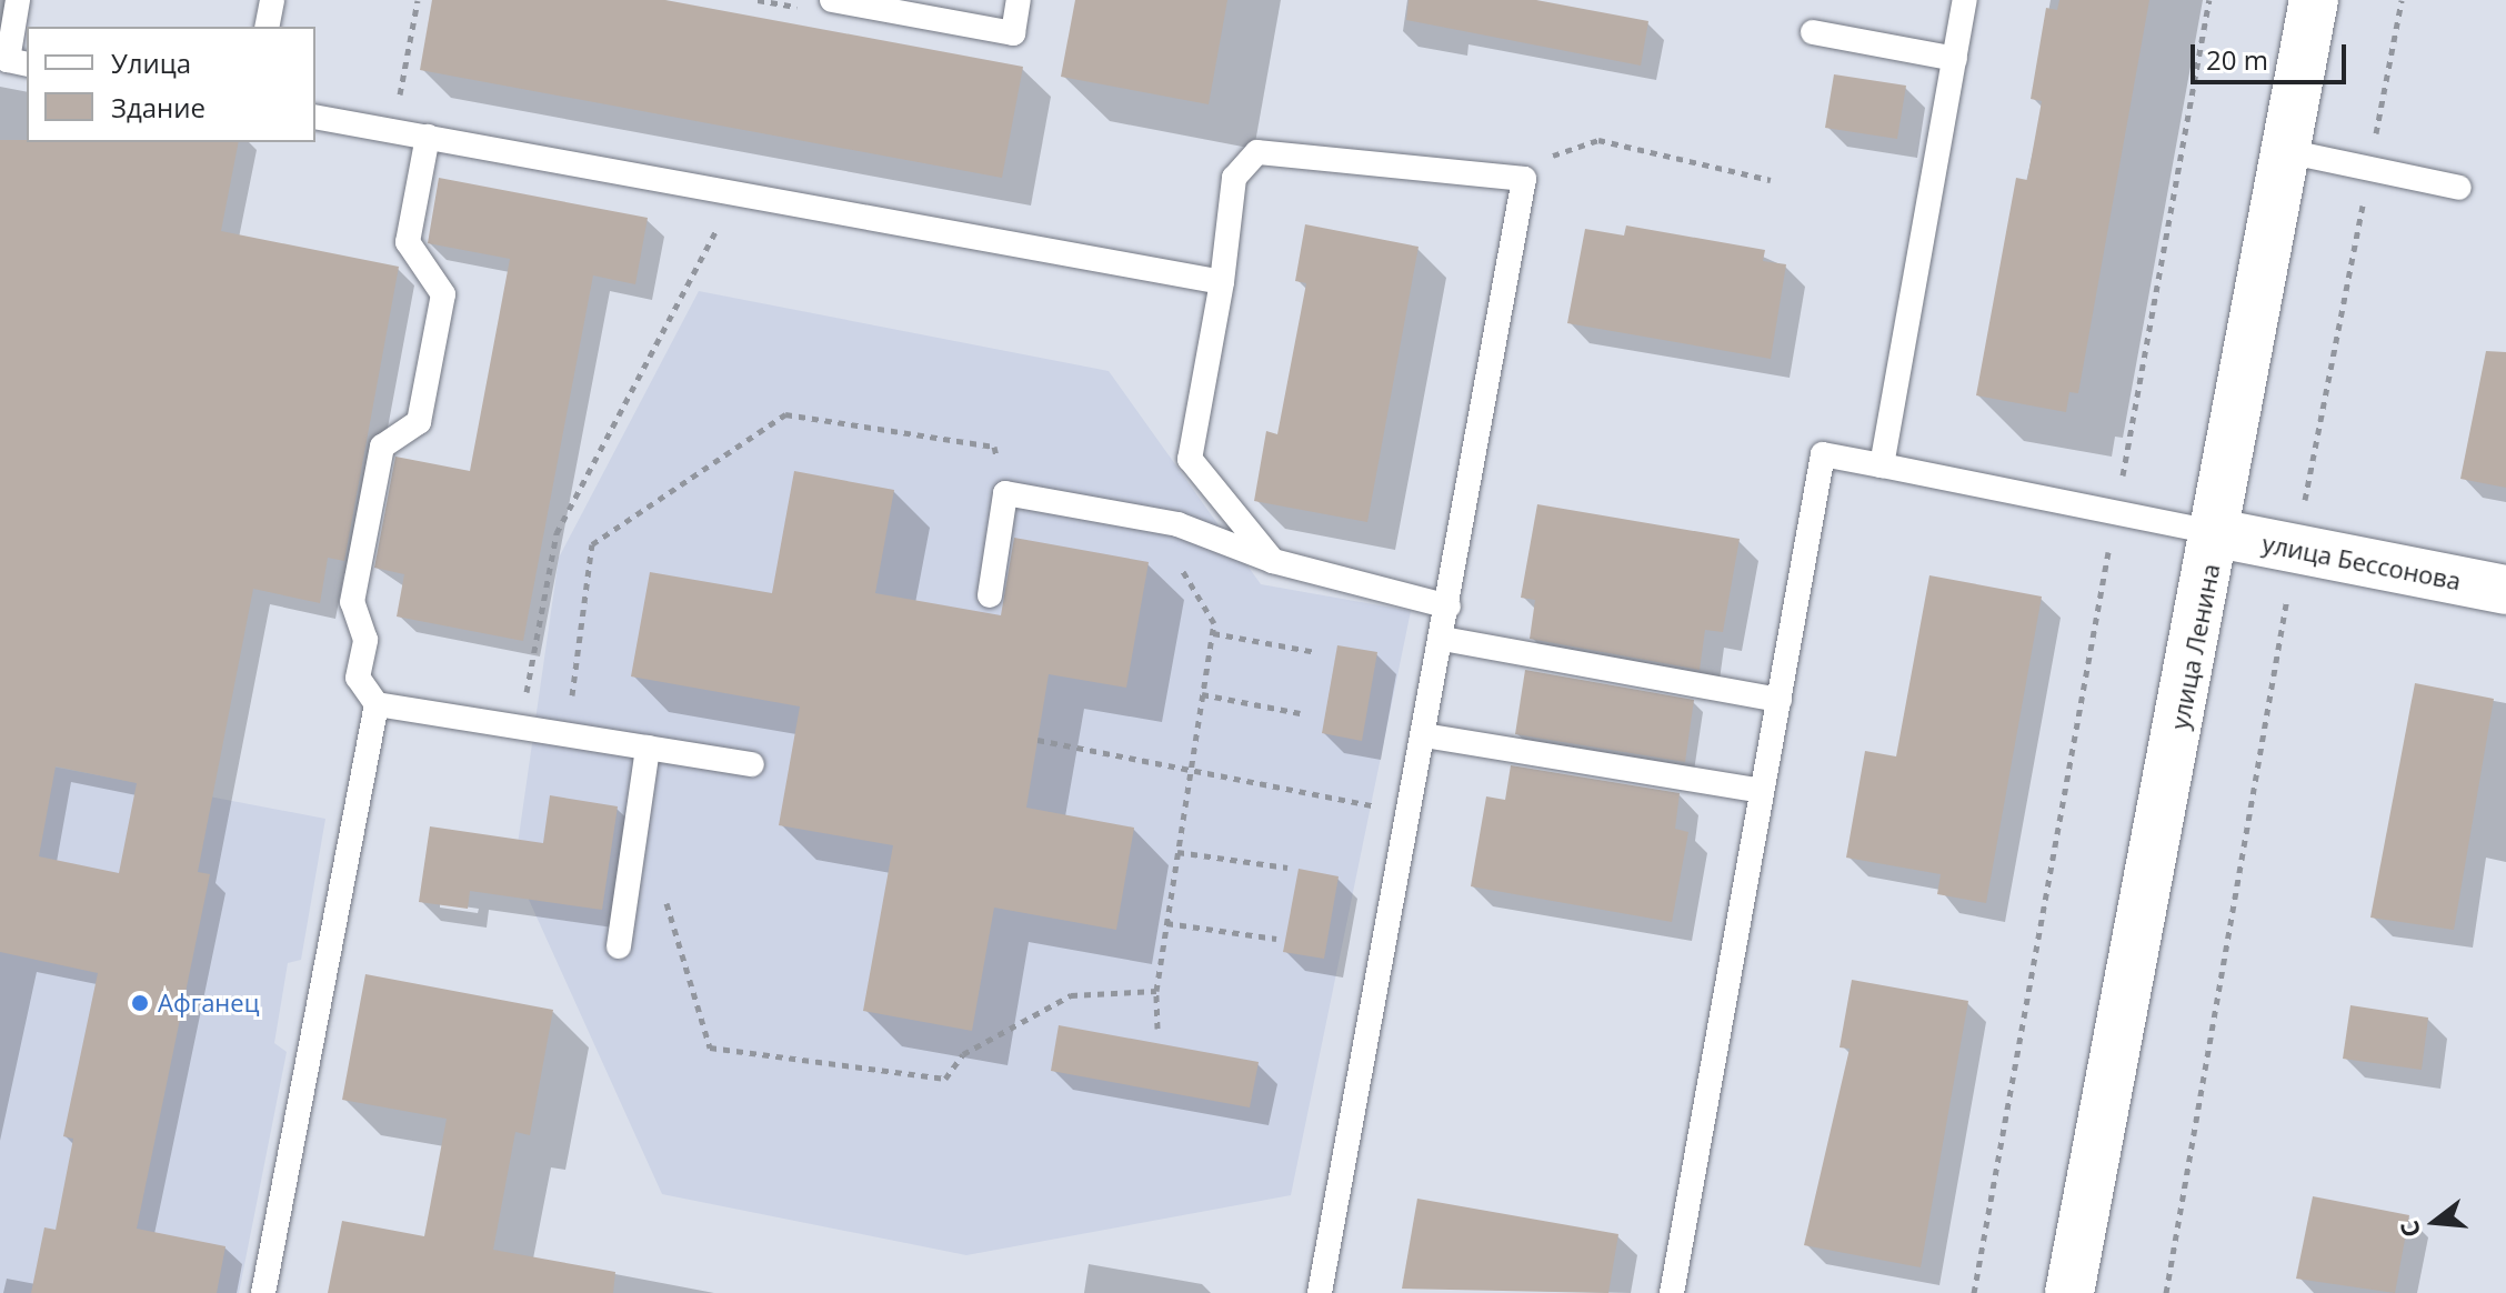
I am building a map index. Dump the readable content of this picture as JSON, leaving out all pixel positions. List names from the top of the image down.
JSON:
{
  "streets": {
    "main road": ["улица Бессонова", "улица Ленина"]
  },
  "crossings": [
    ["улица Бессонова", "улица Ленина"]
  ],
  "places": ["Афганец"],
  "legend": ["Улица", "Здание"],
  "scale_bar": "20 m",
  "north": "left"
}
